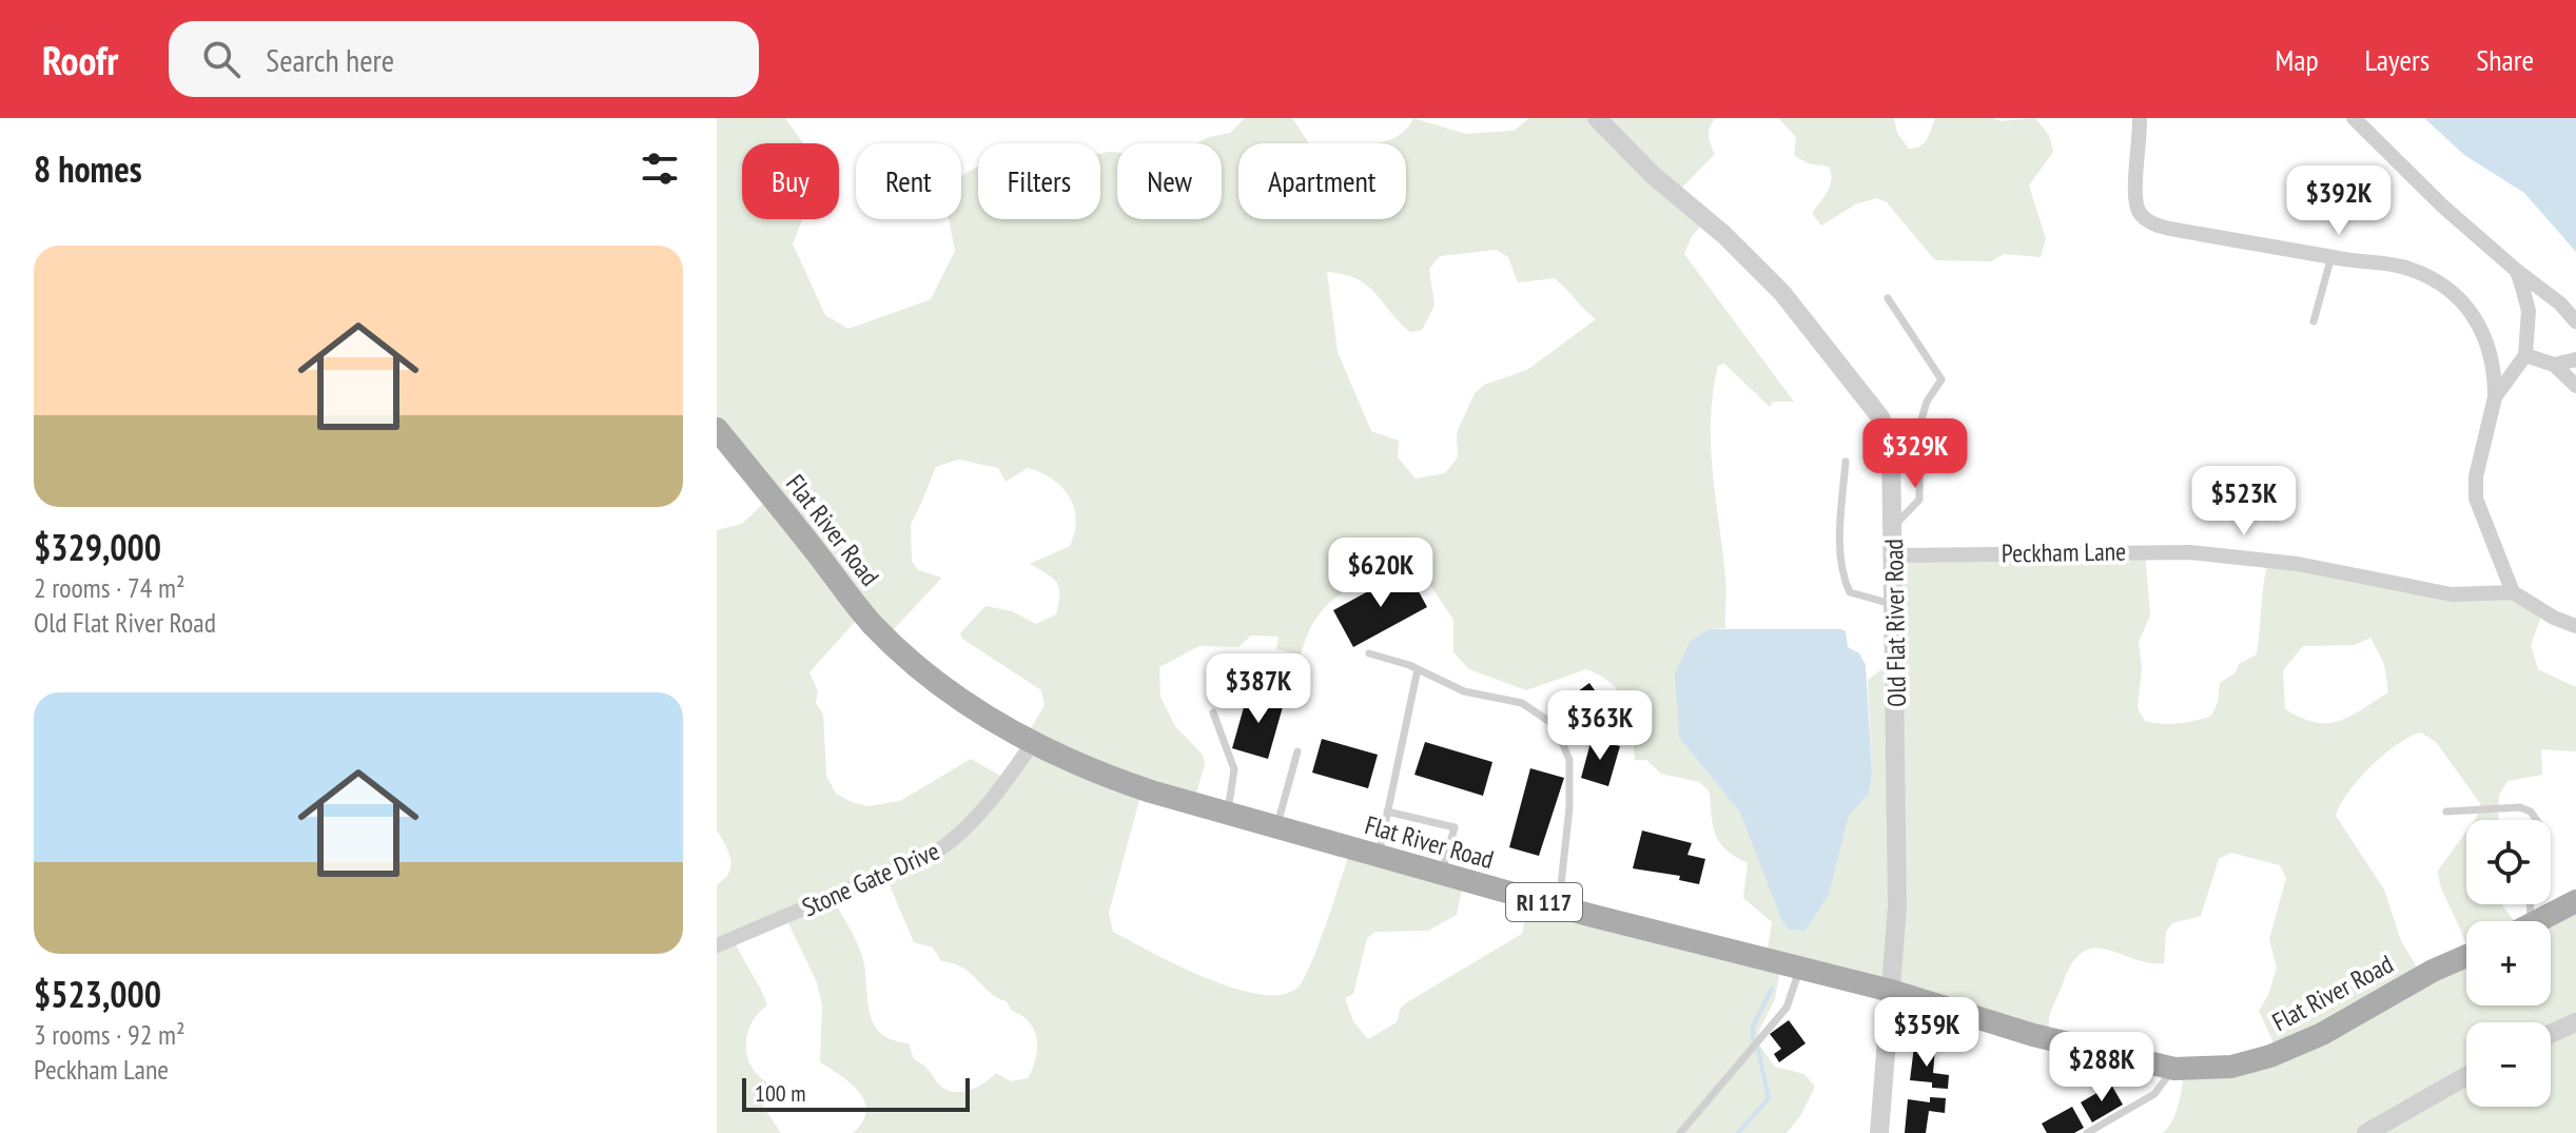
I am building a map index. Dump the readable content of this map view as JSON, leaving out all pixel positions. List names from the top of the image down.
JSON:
{
  "streets": {
    "main road": ["Flat River Road", "RI 117"],
    "street": ["Peckham Lane", "Old Flat River Road", "Stone Gate Drive"]
  },
  "crossings": [
    ["Flat River Road", "Old Flat River Road"],
    ["Flat River Road", "Stone Gate Drive"],
    ["Peckham Lane", "Old Flat River Road"]
  ],
  "scale_bar": "100 m",
  "page": {
    "header": "Roofr",
    "search": "Search here",
    "nav": ["Map", "Layers", "Share"],
    "heading": "8 homes",
    "chip": [
      "Buy",
      "Rent",
      "Filters",
      "New",
      "Apartment"
    ],
    "price": [
      "$392K",
      "$329K",
      "$523K",
      "$620K",
      "$387K",
      "$363K",
      "$359K",
      "$288K"
    ],
    "list": [
      {
        "name": "$329,000",
        "note": "2 rooms · 74 m² · Old Flat River Road"
      },
      {
        "name": "$523,000",
        "note": "3 rooms · 92 m² · Peckham Lane"
      }
    ],
    "map_buttons": ["+", "−"],
    "scale": "100 m"
  }
}
